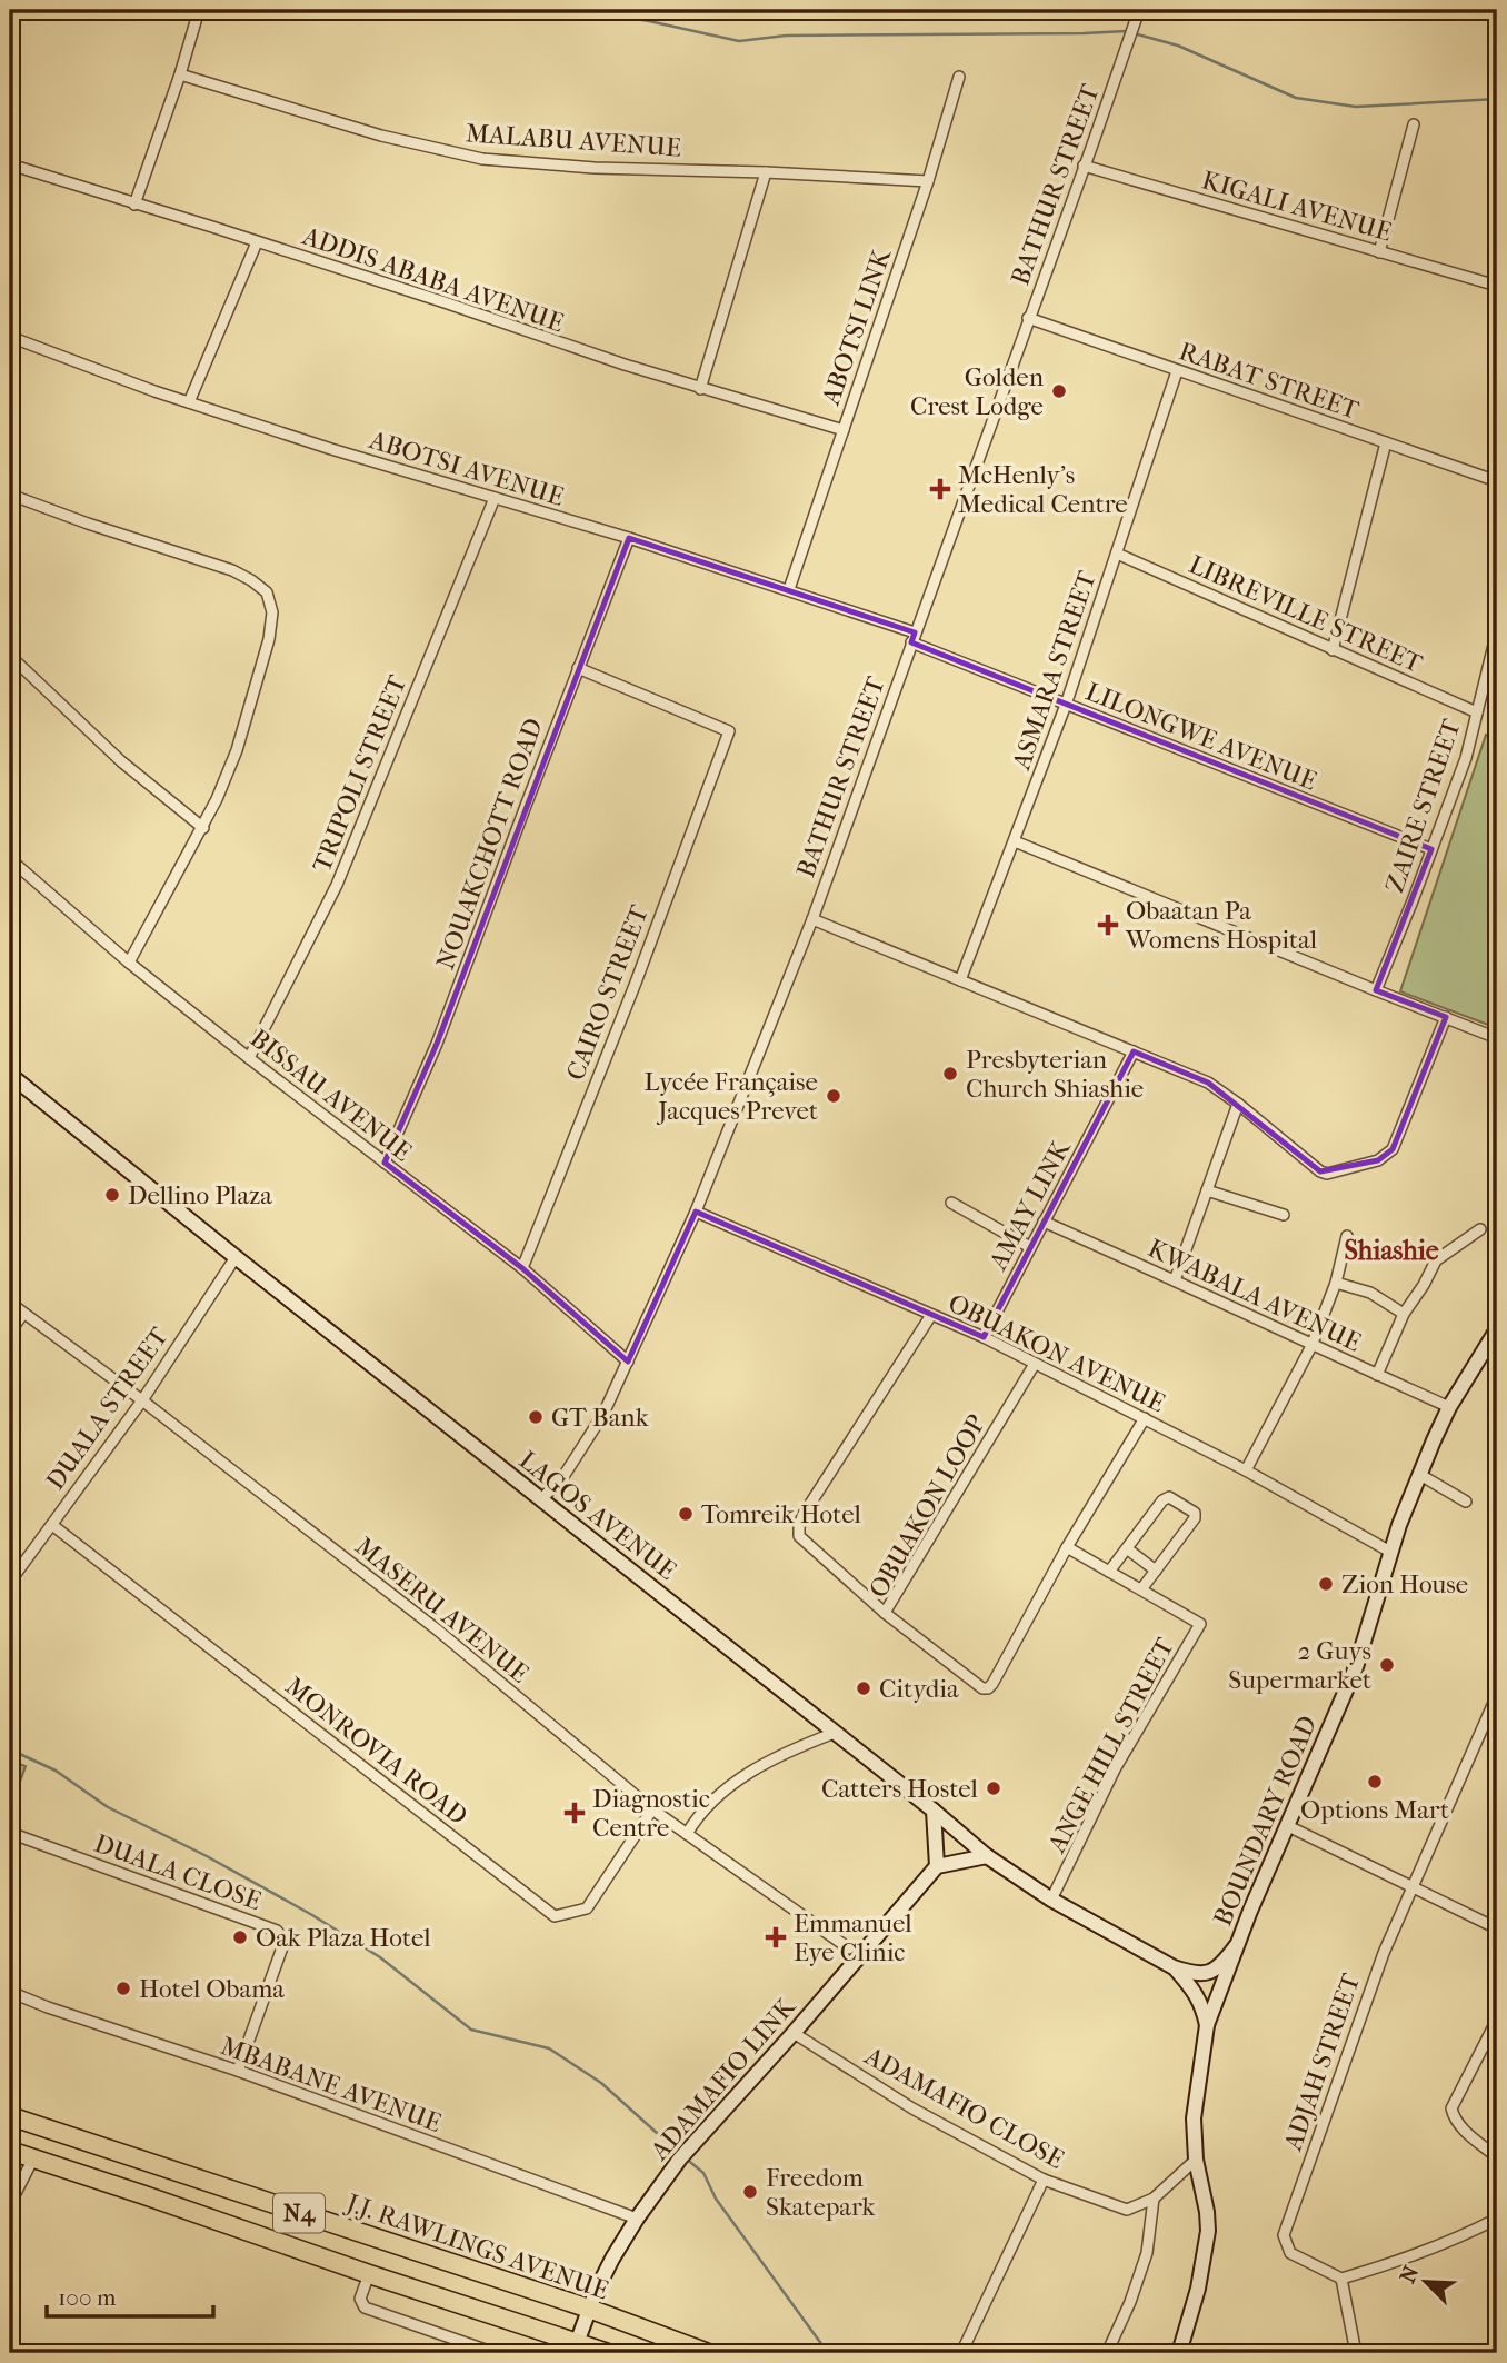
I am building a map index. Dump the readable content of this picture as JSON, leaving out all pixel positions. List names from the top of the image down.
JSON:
{
  "streets": {
    "highway": ["N4", "J.J. RAWLINGS AVENUE"],
    "street": [
      "MALABU AVENUE",
      "BATHUR STREET",
      "KIGALI AVENUE",
      "ADDIS ABABA AVENUE",
      "ABOTSI LINK",
      "RABAT STREET",
      "ABOTSI AVENUE",
      "LIBREVILLE STREET",
      "ASMARA STREET",
      "LILONGWE AVENUE",
      "TRIPOLI STREET",
      "ZAIRE STREET",
      "NOUAKCHOTT ROAD",
      "CAIRO STREET",
      "BISSAU AVENUE",
      "AMAY LINK",
      "KWABALA AVENUE",
      "OBUAKON AVENUE",
      "DUALA STREET",
      "OBUAKON LOOP",
      "LAGOS AVENUE",
      "MASERU AVENUE",
      "ANGE HILL STREET",
      "MONROVIA ROAD",
      "BOUNDARY ROAD",
      "DUALA CLOSE",
      "ADJAH STREET",
      "ADAMAFIO LINK",
      "MBABANE AVENUE",
      "ADAMAFIO CLOSE"
    ]
  },
  "crossings": [
    ["MALABU AVENUE", "ABOTSI LINK"],
    ["BATHUR STREET", "KIGALI AVENUE"],
    ["BATHUR STREET", "RABAT STREET"],
    ["BATHUR STREET", "ABOTSI AVENUE"],
    ["BATHUR STREET", "LILONGWE AVENUE"],
    ["BATHUR STREET", "BISSAU AVENUE"],
    ["BATHUR STREET", "OBUAKON AVENUE"],
    ["BATHUR STREET", "LAGOS AVENUE"],
    ["ADDIS ABABA AVENUE", "ABOTSI LINK"],
    ["ABOTSI LINK", "ABOTSI AVENUE"],
    ["RABAT STREET", "ASMARA STREET"],
    ["ABOTSI AVENUE", "LILONGWE AVENUE"],
    ["ABOTSI AVENUE", "TRIPOLI STREET"],
    ["ABOTSI AVENUE", "NOUAKCHOTT ROAD"],
    ["LIBREVILLE STREET", "ASMARA STREET"],
    ["LIBREVILLE STREET", "ZAIRE STREET"],
    ["ASMARA STREET", "LILONGWE AVENUE"],
    ["LILONGWE AVENUE", "ZAIRE STREET"],
    ["TRIPOLI STREET", "BISSAU AVENUE"],
    ["NOUAKCHOTT ROAD", "CAIRO STREET"],
    ["NOUAKCHOTT ROAD", "BISSAU AVENUE"],
    ["CAIRO STREET", "BISSAU AVENUE"],
    ["AMAY LINK", "KWABALA AVENUE"],
    ["AMAY LINK", "OBUAKON AVENUE"],
    ["KWABALA AVENUE", "BOUNDARY ROAD"],
    ["OBUAKON AVENUE", "OBUAKON LOOP"],
    ["OBUAKON AVENUE", "BOUNDARY ROAD"],
    ["DUALA STREET", "LAGOS AVENUE"],
    ["DUALA STREET", "MASERU AVENUE"],
    ["DUALA STREET", "MONROVIA ROAD"],
    ["OBUAKON LOOP", "ANGE HILL STREET"],
    ["LAGOS AVENUE", "ANGE HILL STREET"],
    ["LAGOS AVENUE", "BOUNDARY ROAD"],
    ["MASERU AVENUE", "MONROVIA ROAD"],
    ["DUALA CLOSE", "MBABANE AVENUE"],
    ["ADAMAFIO LINK", "MBABANE AVENUE"],
    ["ADAMAFIO LINK", "ADAMAFIO CLOSE"],
    ["ADAMAFIO LINK", "N4"],
    ["ADAMAFIO LINK", "J.J. RAWLINGS AVENUE"]
  ],
  "districts": ["Shiashie"],
  "places": {
    "other": [
      "Golden Crest Lodge",
      "Presbyterian Church Shiashie",
      "Lycée Française Jacques Prevet",
      "Dellino Plaza",
      "GT Bank",
      "Tomreik Hotel",
      "Zion House",
      "2 Guys Supermarket",
      "Citydia",
      "Options Mart",
      "Catters Hostel",
      "Oak Plaza Hotel",
      "Hotel Obama",
      "Freedom Skatepark"
    ],
    "health": [
      "McHenly's Medical Centre",
      "Obaatan Pa Womens Hospital",
      "Diagnostic Centre",
      "Emmanuel Eye Clinic"
    ]
  },
  "scale_bar": "100 m",
  "north": "top left"
}
